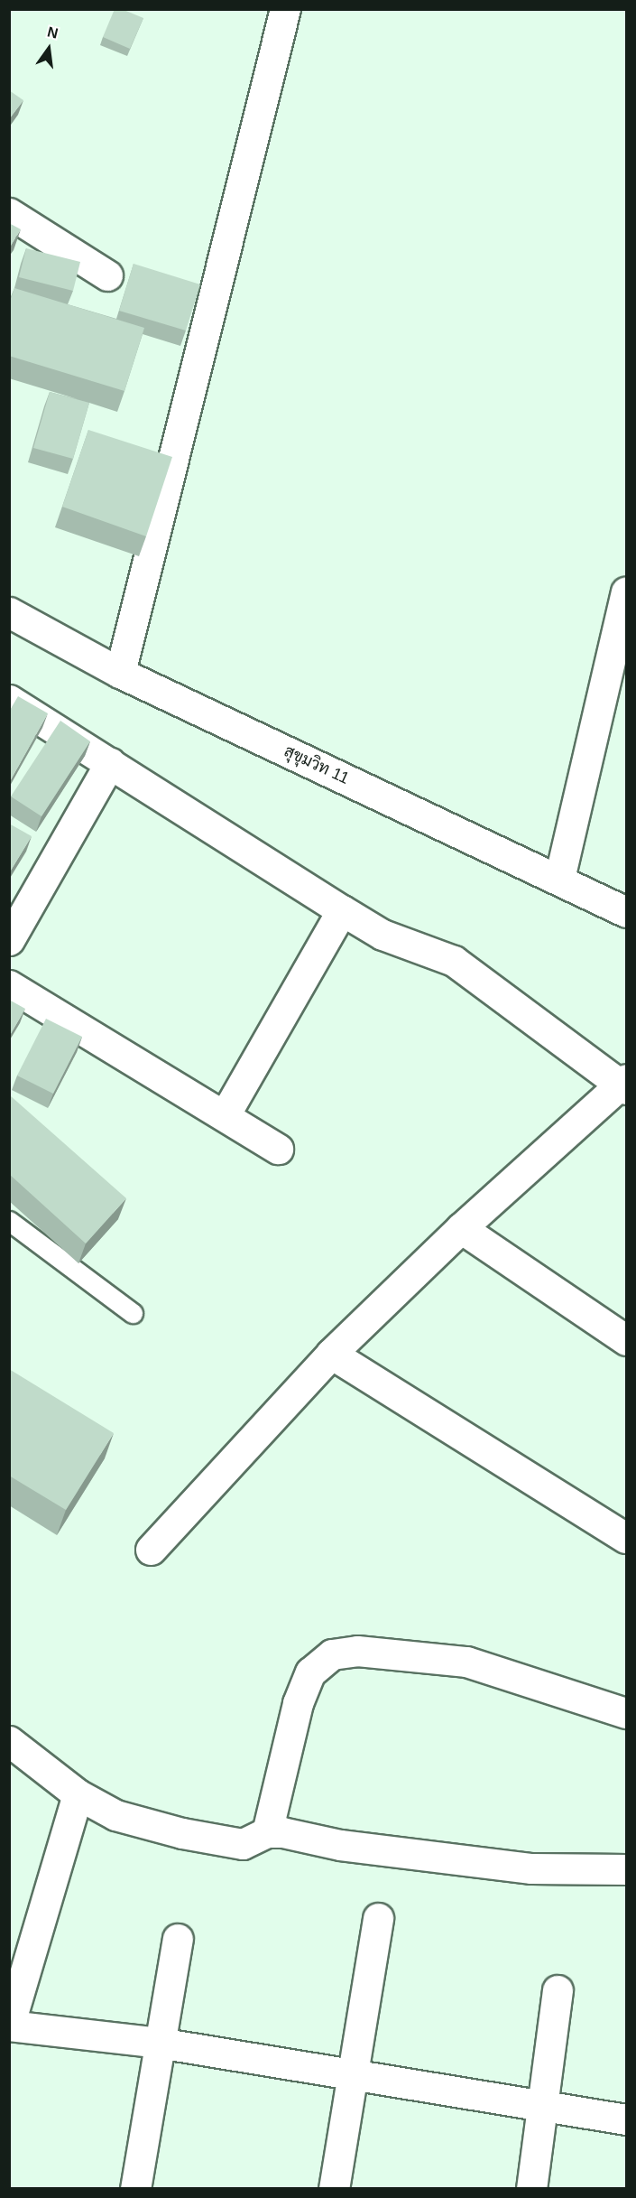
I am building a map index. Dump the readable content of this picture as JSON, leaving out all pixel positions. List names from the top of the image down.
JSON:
{
  "streets": {
    "street": ["สุขุมวิท 11"]
  },
  "north": "top"
}
